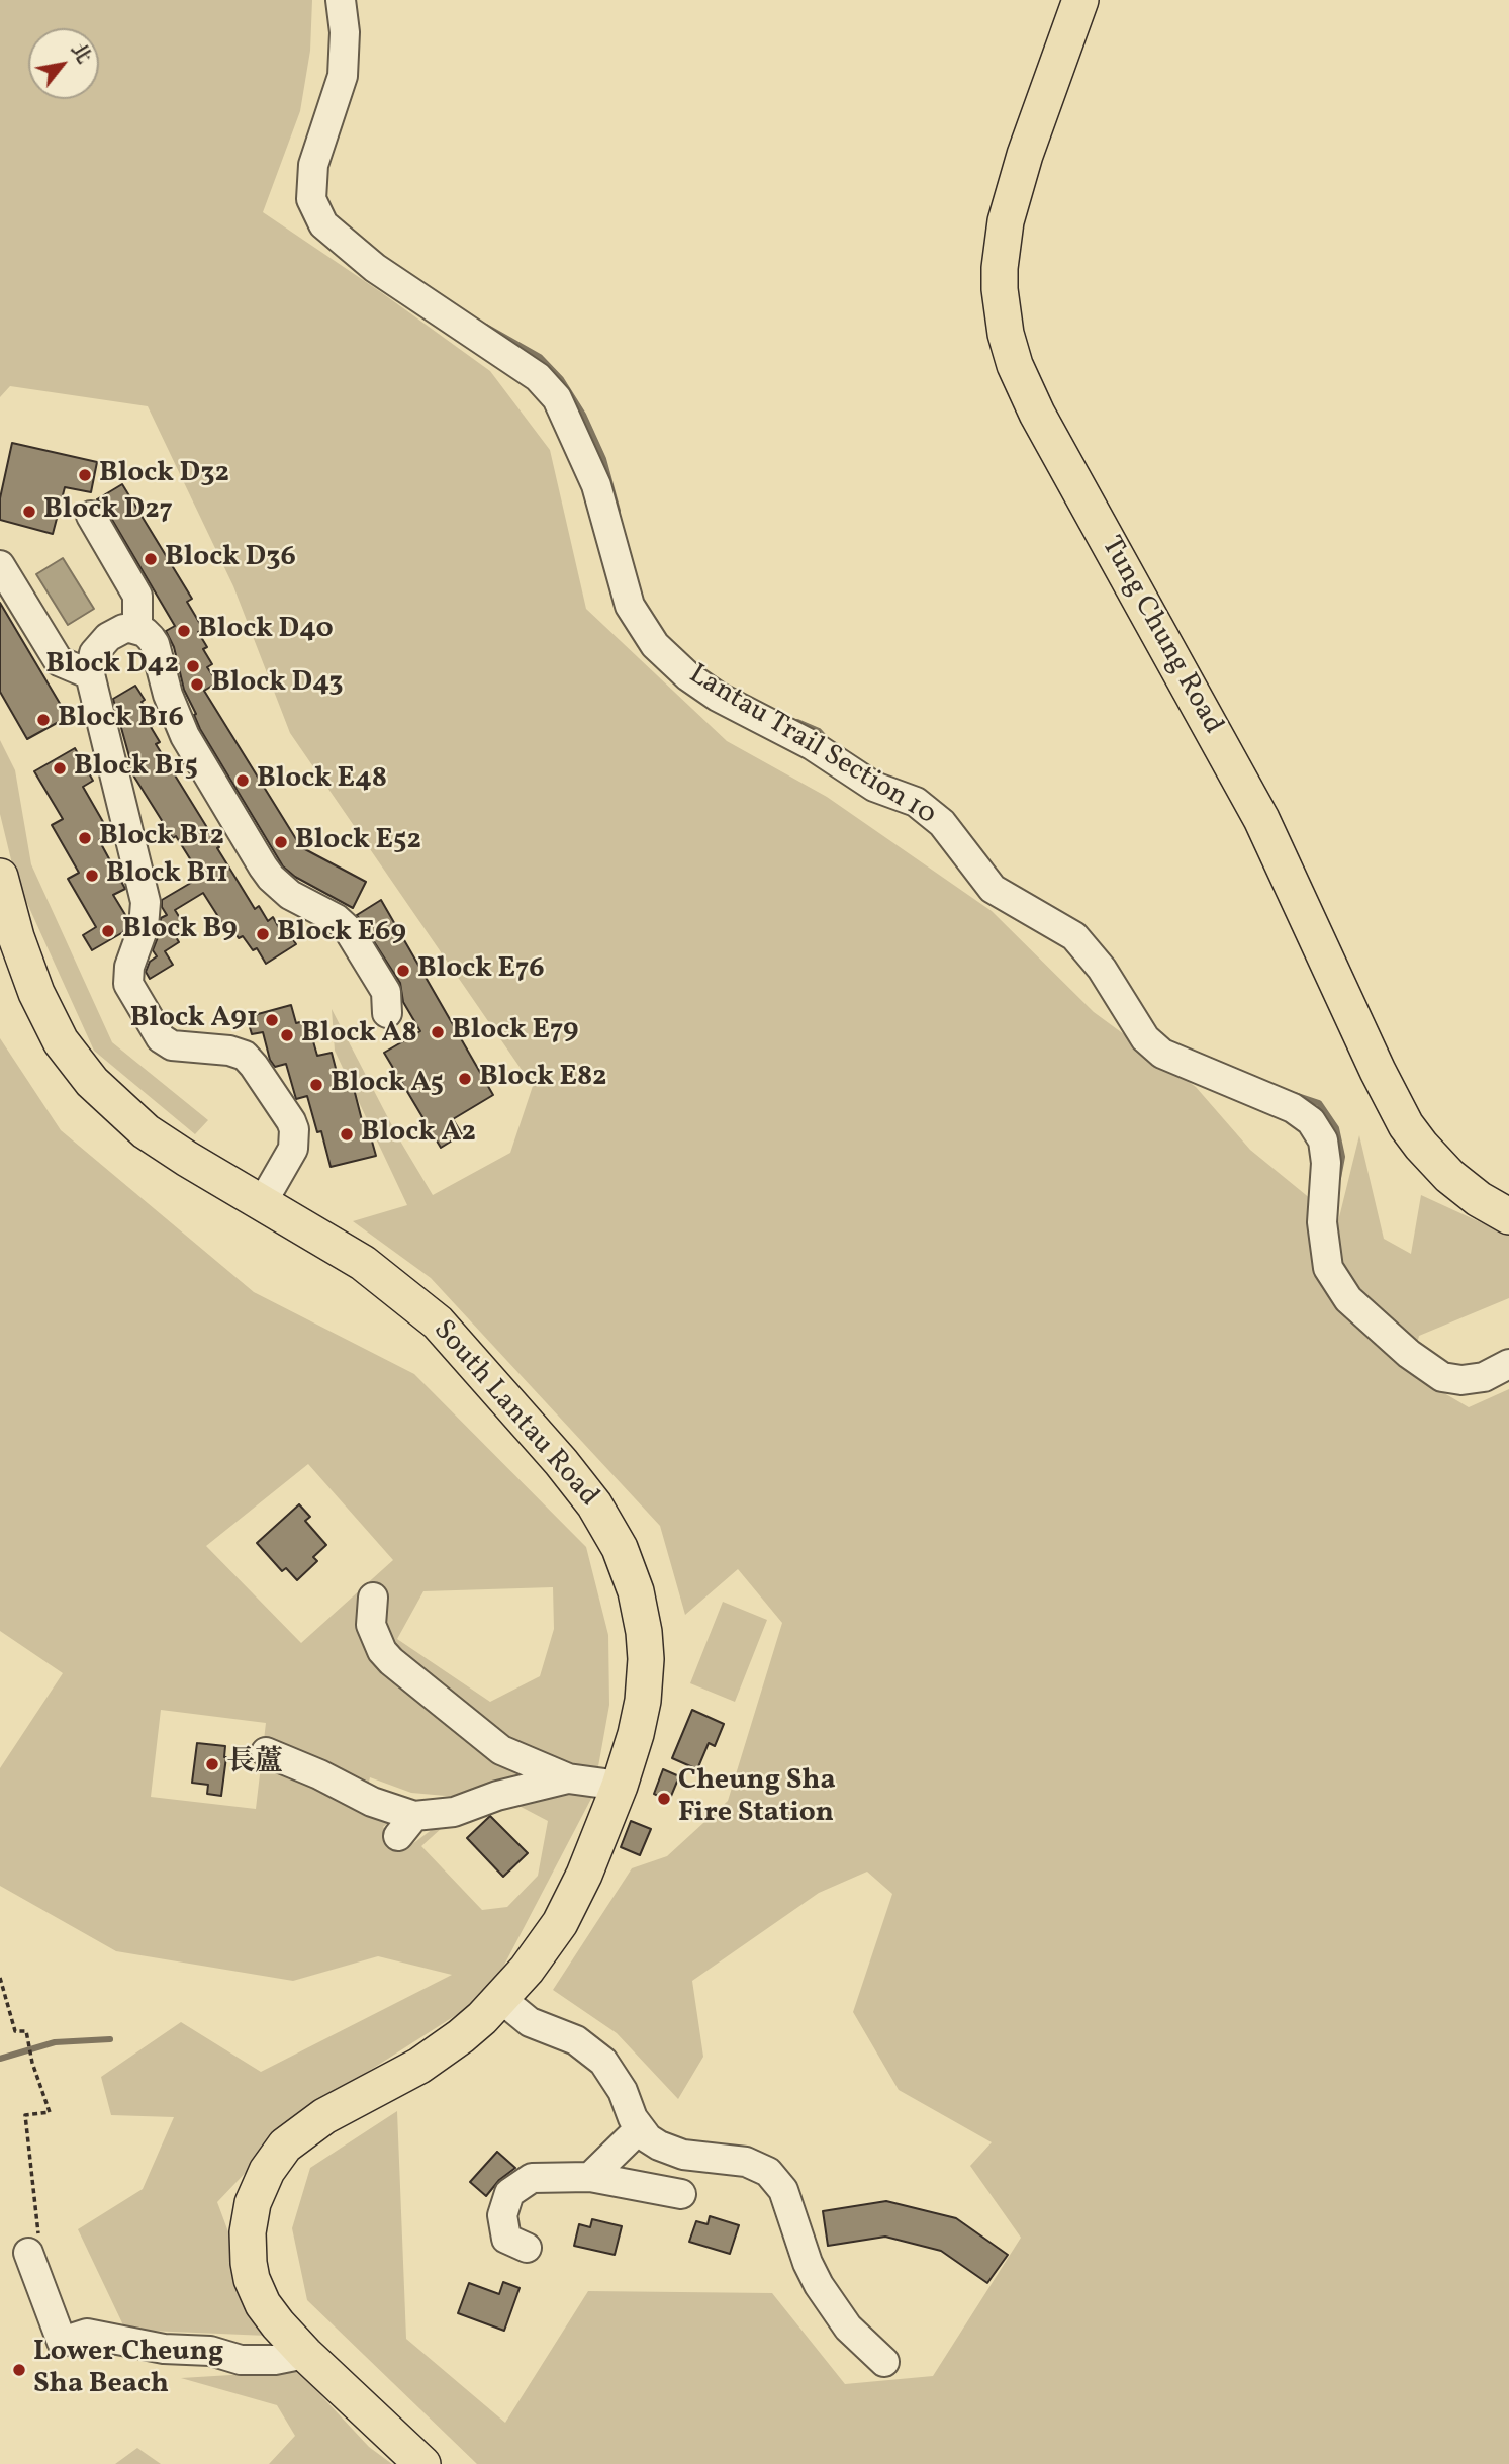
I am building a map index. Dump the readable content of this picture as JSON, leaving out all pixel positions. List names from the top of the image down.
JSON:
{
  "streets": {
    "main road": ["Tung Chung Road", "South Lantau Road"],
    "street": ["Lantau Trail Section 10"]
  },
  "places": [
    "Block D32",
    "Block D27",
    "Block D36",
    "Block D40",
    "Block D42",
    "Block D43",
    "Block B16",
    "Block B15",
    "Block E48",
    "Block B12",
    "Block E52",
    "Block B11",
    "Block B9",
    "Block E69",
    "Block E76",
    "Block A91",
    "Block E79",
    "Block A8",
    "Block E82",
    "Block A5",
    "Block A2",
    "長蘆",
    "Cheung Sha Fire Station",
    "Lower Cheung Sha Beach"
  ],
  "north": "top right"
}
